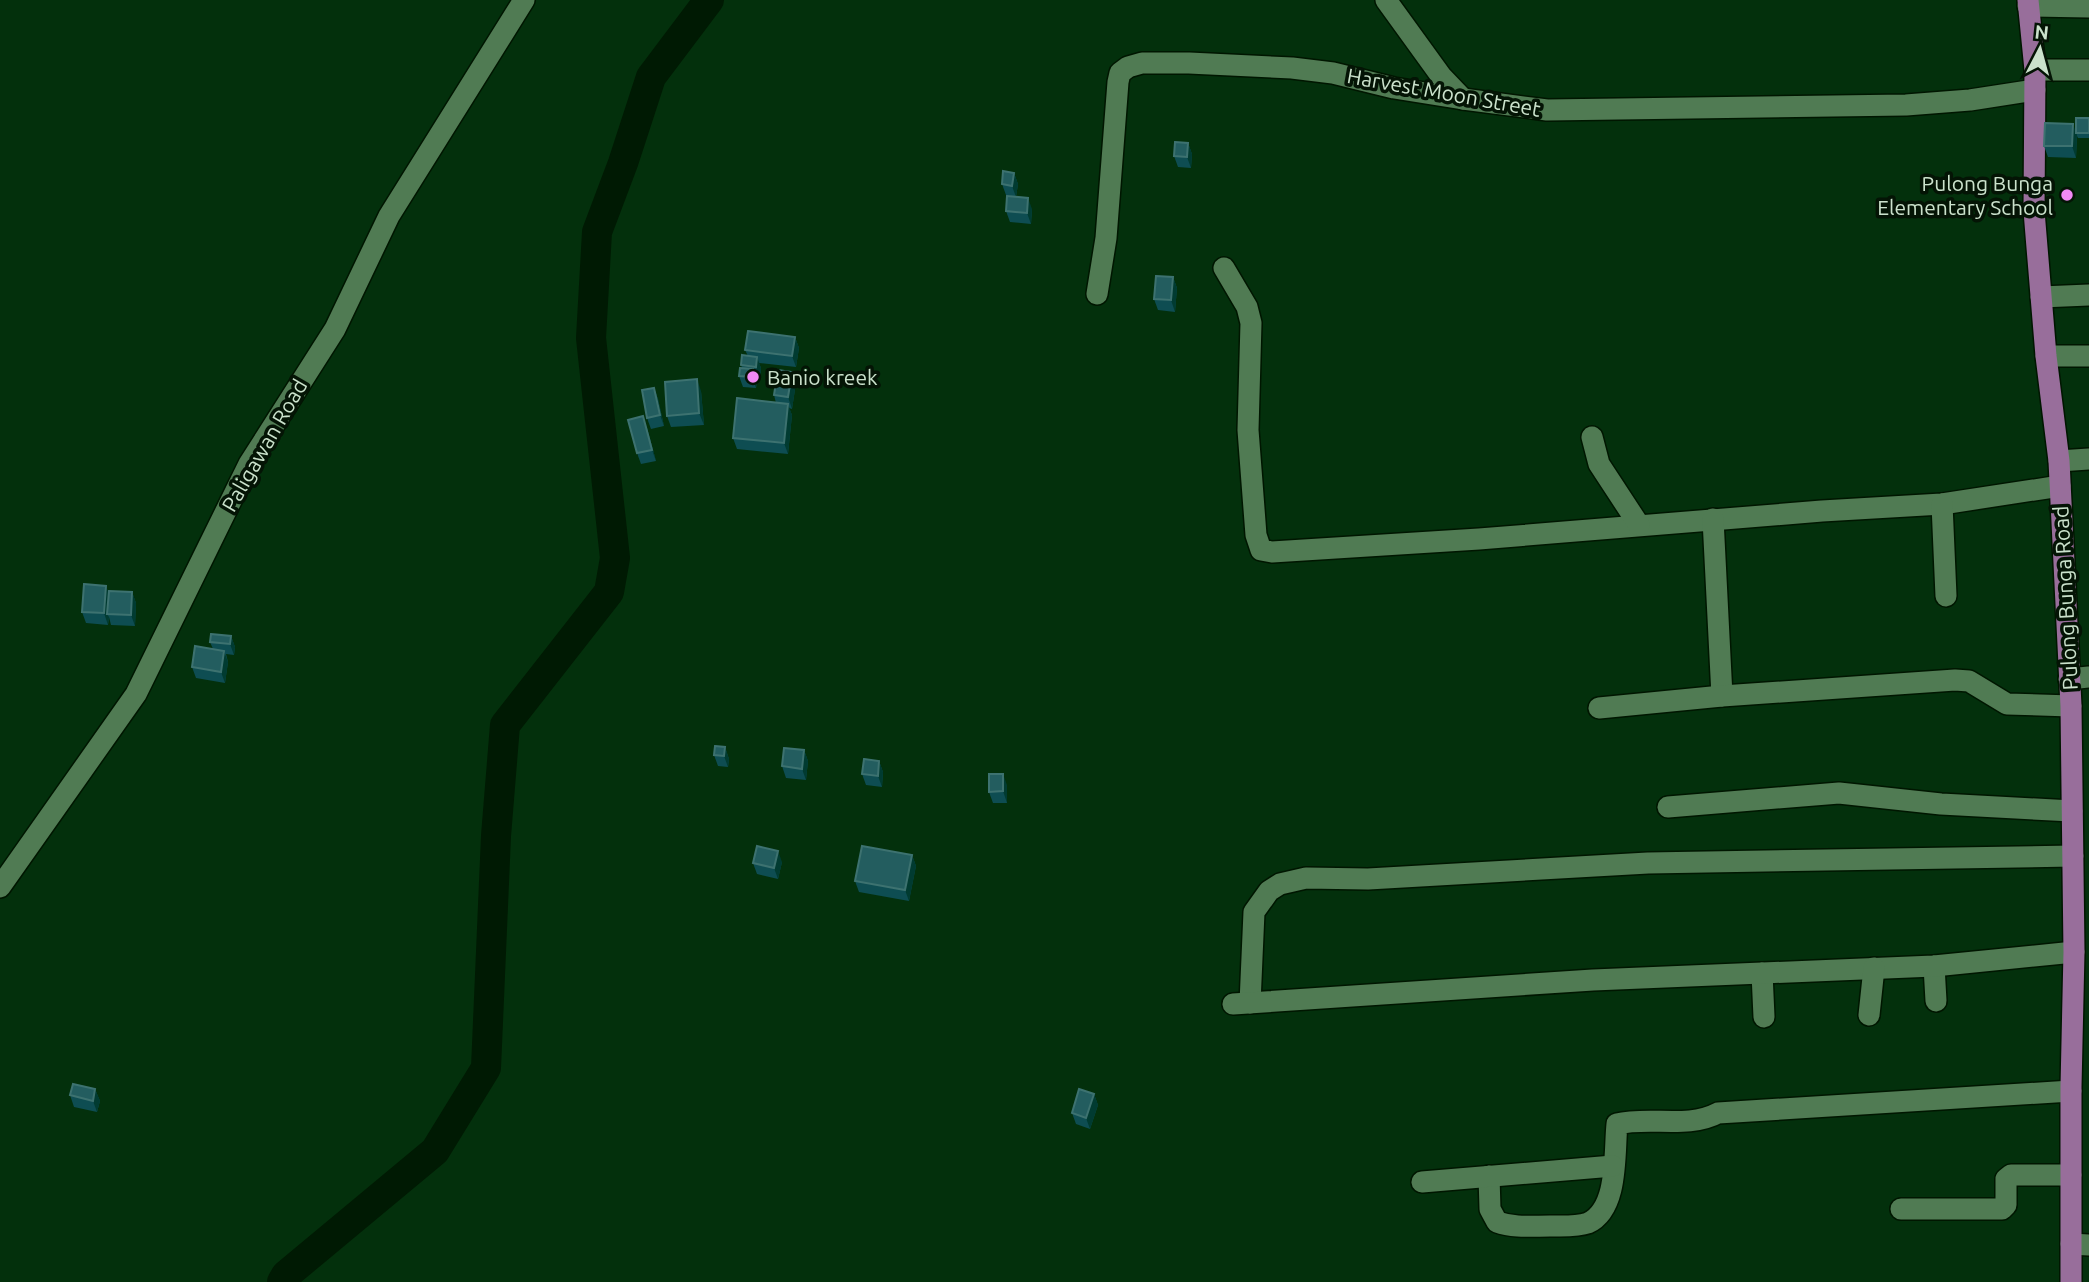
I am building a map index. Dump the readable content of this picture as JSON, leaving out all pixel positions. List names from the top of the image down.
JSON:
{
  "streets": {
    "main road": ["Pulong Bunga Road"],
    "street": ["Harvest Moon Street", "Paligawan Road"]
  },
  "crossings": [
    ["Harvest Moon Street", "Pulong Bunga Road"]
  ],
  "places": ["Pulong Bunga Elementary School", "Banio kreek"],
  "north": "top"
}
